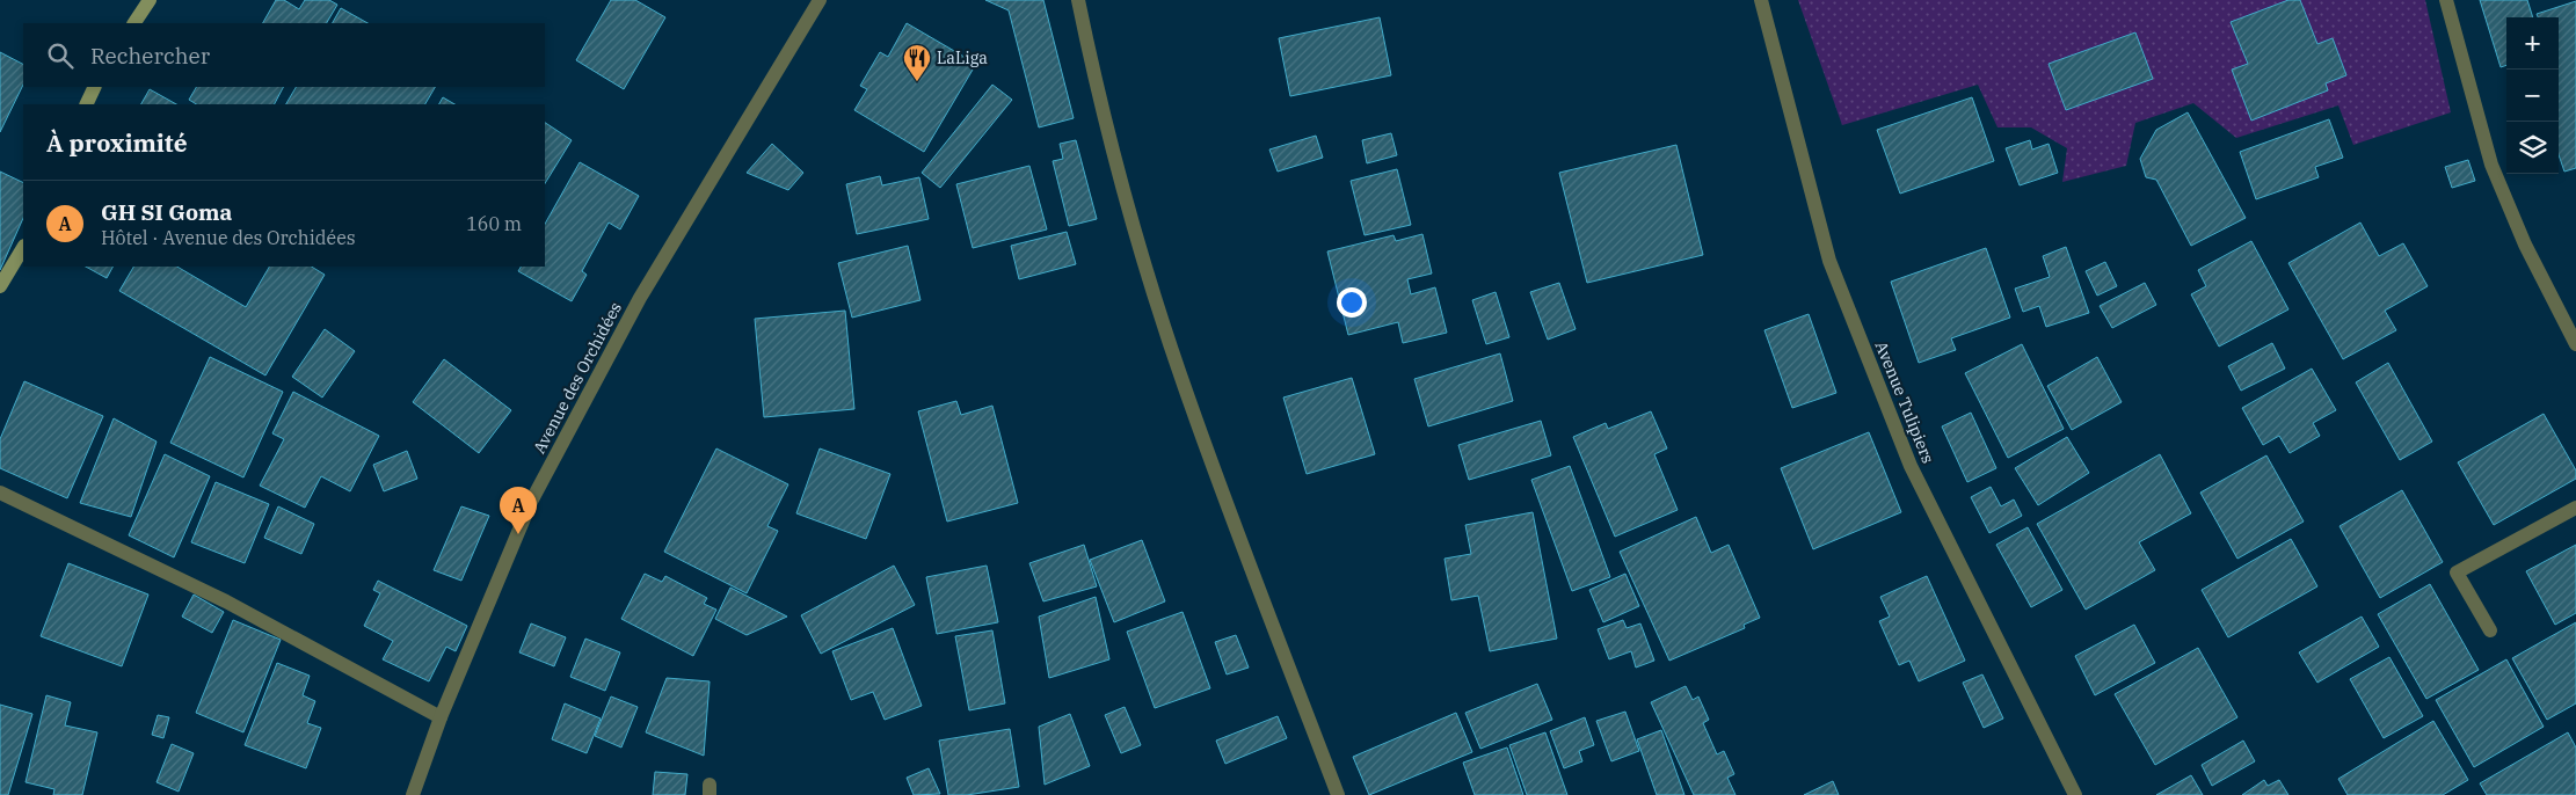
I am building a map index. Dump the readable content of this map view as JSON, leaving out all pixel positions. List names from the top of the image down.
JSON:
{
  "streets": {
    "street": ["Avenue des Orchidées", "Avenue Tulipiers"]
  },
  "places": {
    "restaurant": ["LaLiga"]
  },
  "page": {
    "map_buttons": ["+", "−"],
    "search": "Rechercher",
    "heading": "À proximité",
    "list": [
      {
        "mark": "A",
        "name": "GH SI Goma",
        "note": "Hôtel · Avenue des Orchidées",
        "value": "160 m"
      }
    ],
    "pins": "A"
  }
}
